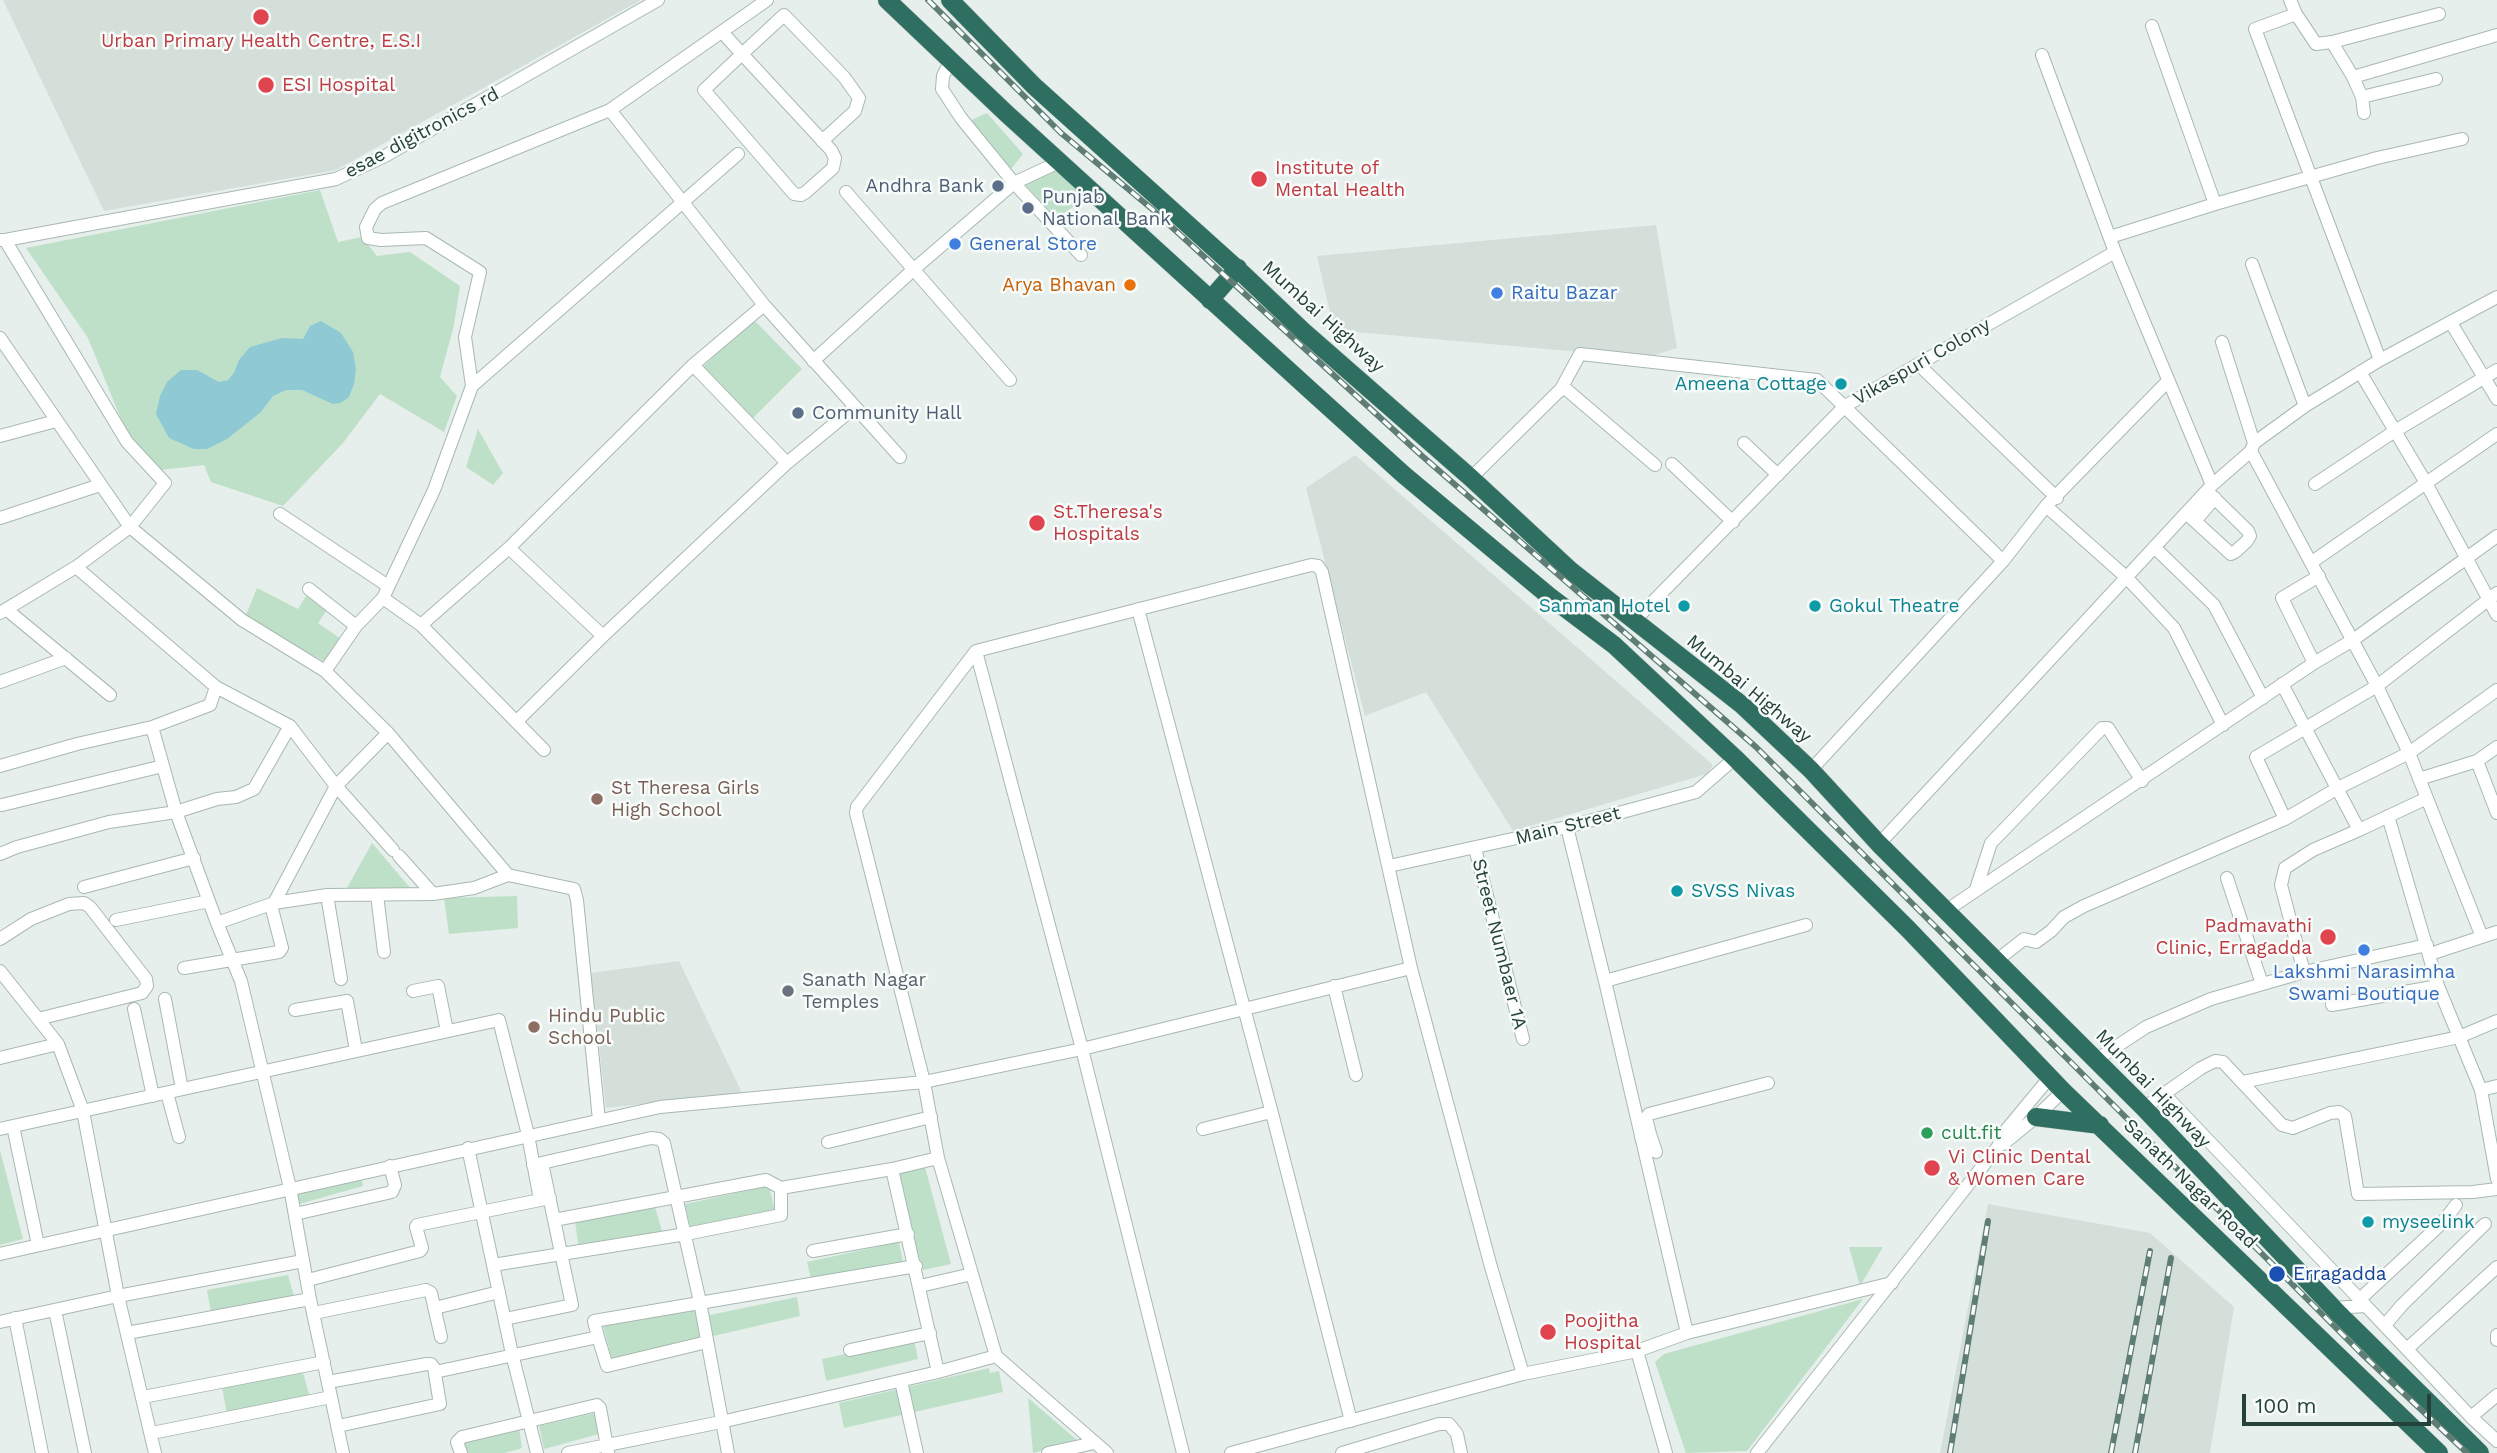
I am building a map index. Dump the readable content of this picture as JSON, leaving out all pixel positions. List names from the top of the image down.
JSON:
{
  "streets": {
    "highway": ["Mumbai Highway", "Sanath Nagar Road"],
    "street": [
      "esae digitronics rd",
      "Vikaspuri Colony",
      "Main Street",
      "Street Numbaer 1A"
    ]
  },
  "crossings": [
    ["Mumbai Highway", "Vikaspuri Colony"],
    ["Main Street", "Street Numbaer 1A"]
  ],
  "places": [
    "Urban Primary Health Centre, E.S.I",
    "ESI Hospital",
    "Institute of Mental Health",
    "Andhra Bank",
    "Punjab National Bank",
    "General Store",
    "Arya Bhavan",
    "Raitu Bazar",
    "Ameena Cottage",
    "Community Hall",
    "St.Theresa's Hospitals",
    "Sanman Hotel",
    "Gokul Theatre",
    "St Theresa Girls High School",
    "SVSS Nivas",
    "Padmavathi Clinic, Erragadda",
    "Lakshmi Narasimha Swami Boutique",
    "Sanath Nagar Temples",
    "Hindu Public School",
    "cult.fit",
    "Vi Clinic Dental & Women Care",
    "myseelink",
    "Erragadda",
    "Poojitha Hospital"
  ],
  "scale_bar": "100 m"
}
